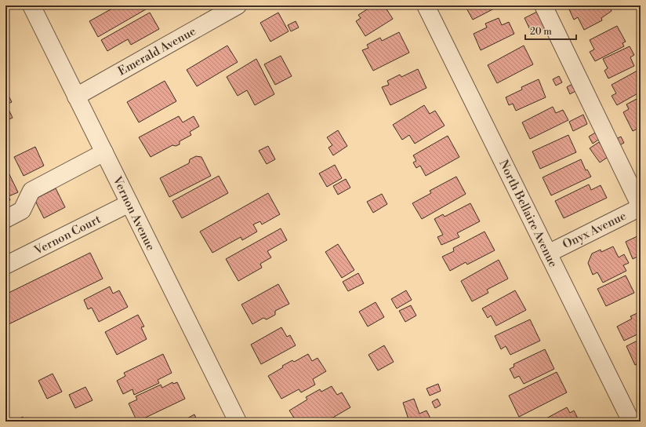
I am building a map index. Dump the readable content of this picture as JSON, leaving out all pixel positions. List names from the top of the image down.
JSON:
{
  "streets": {
    "street": [
      "Emerald Avenue",
      "Vernon Avenue",
      "North Bellaire Avenue",
      "Onyx Avenue",
      "Vernon Court"
    ]
  },
  "crossings": [
    ["Emerald Avenue", "Vernon Avenue"],
    ["Vernon Avenue", "Vernon Court"],
    ["North Bellaire Avenue", "Onyx Avenue"]
  ],
  "scale_bar": "20 m"
}
